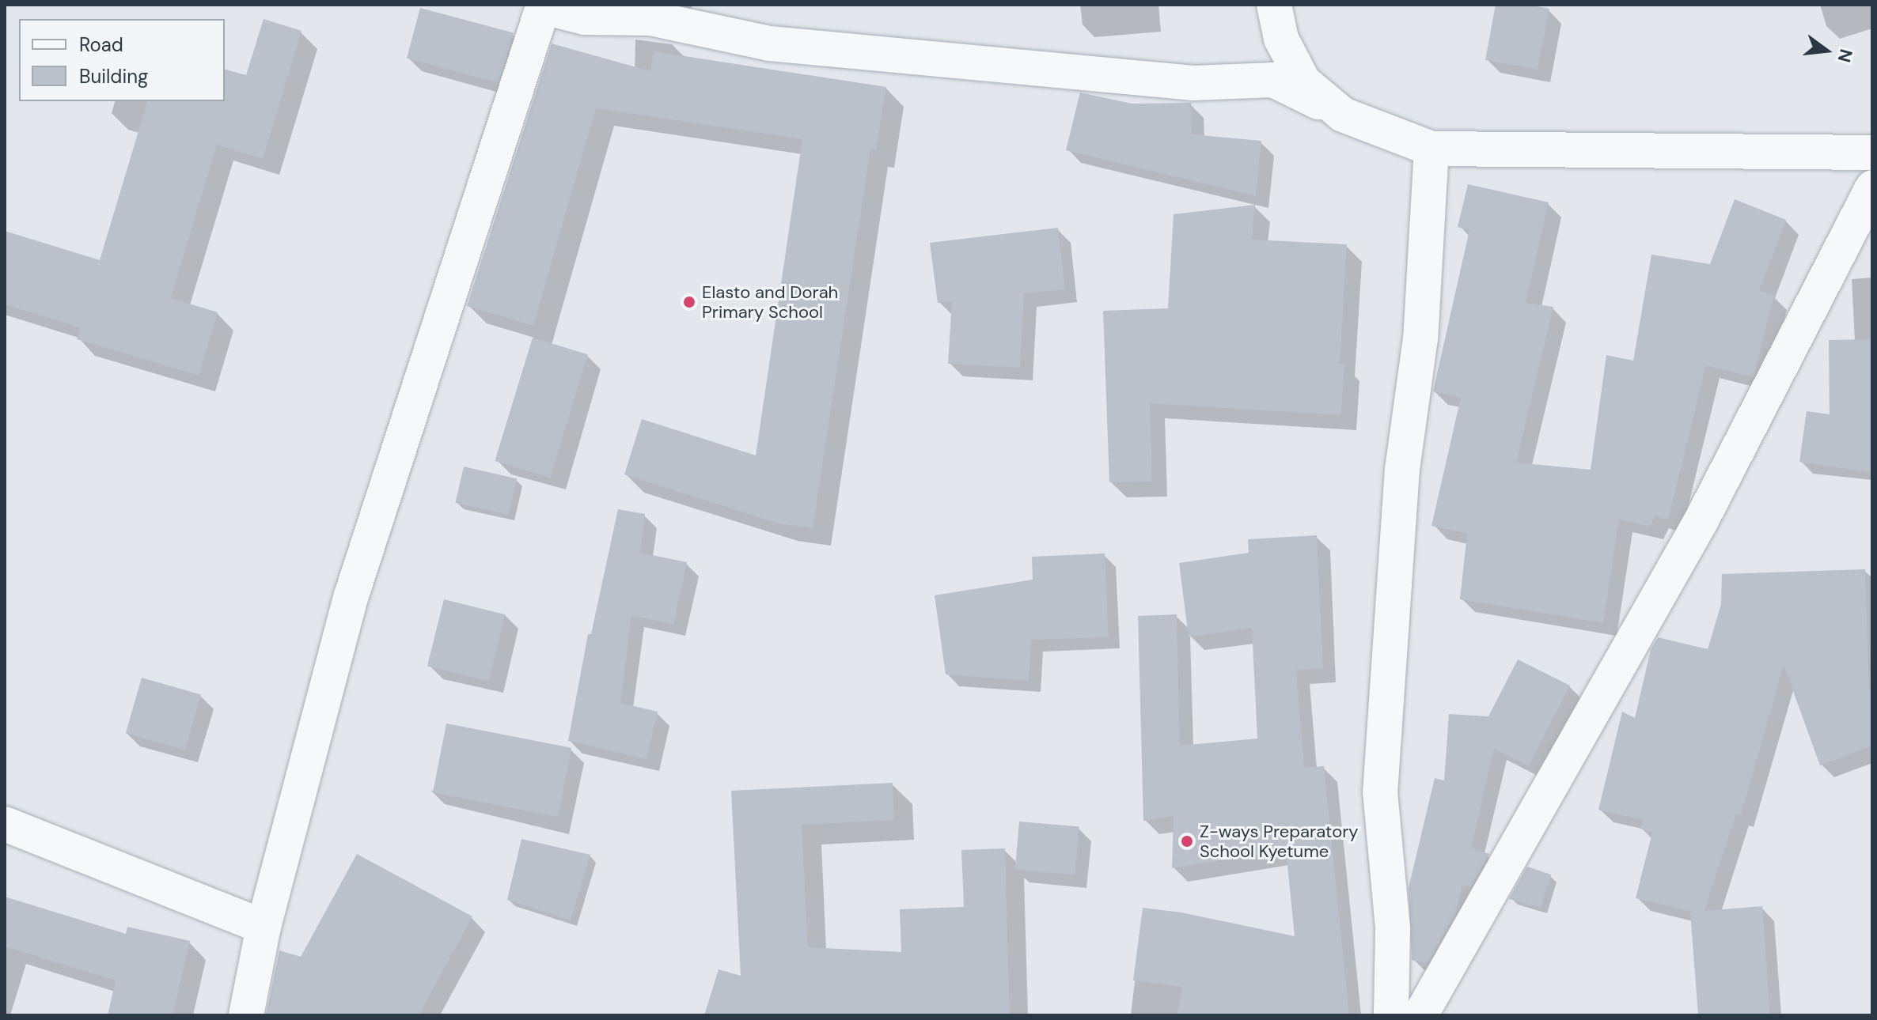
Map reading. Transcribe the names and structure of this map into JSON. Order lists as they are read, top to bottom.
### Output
{
  "places": ["Elasto and Dorah Primary School", "Z-ways Preparatory School Kyetume"],
  "legend": ["Road", "Building"],
  "north": "right"
}
